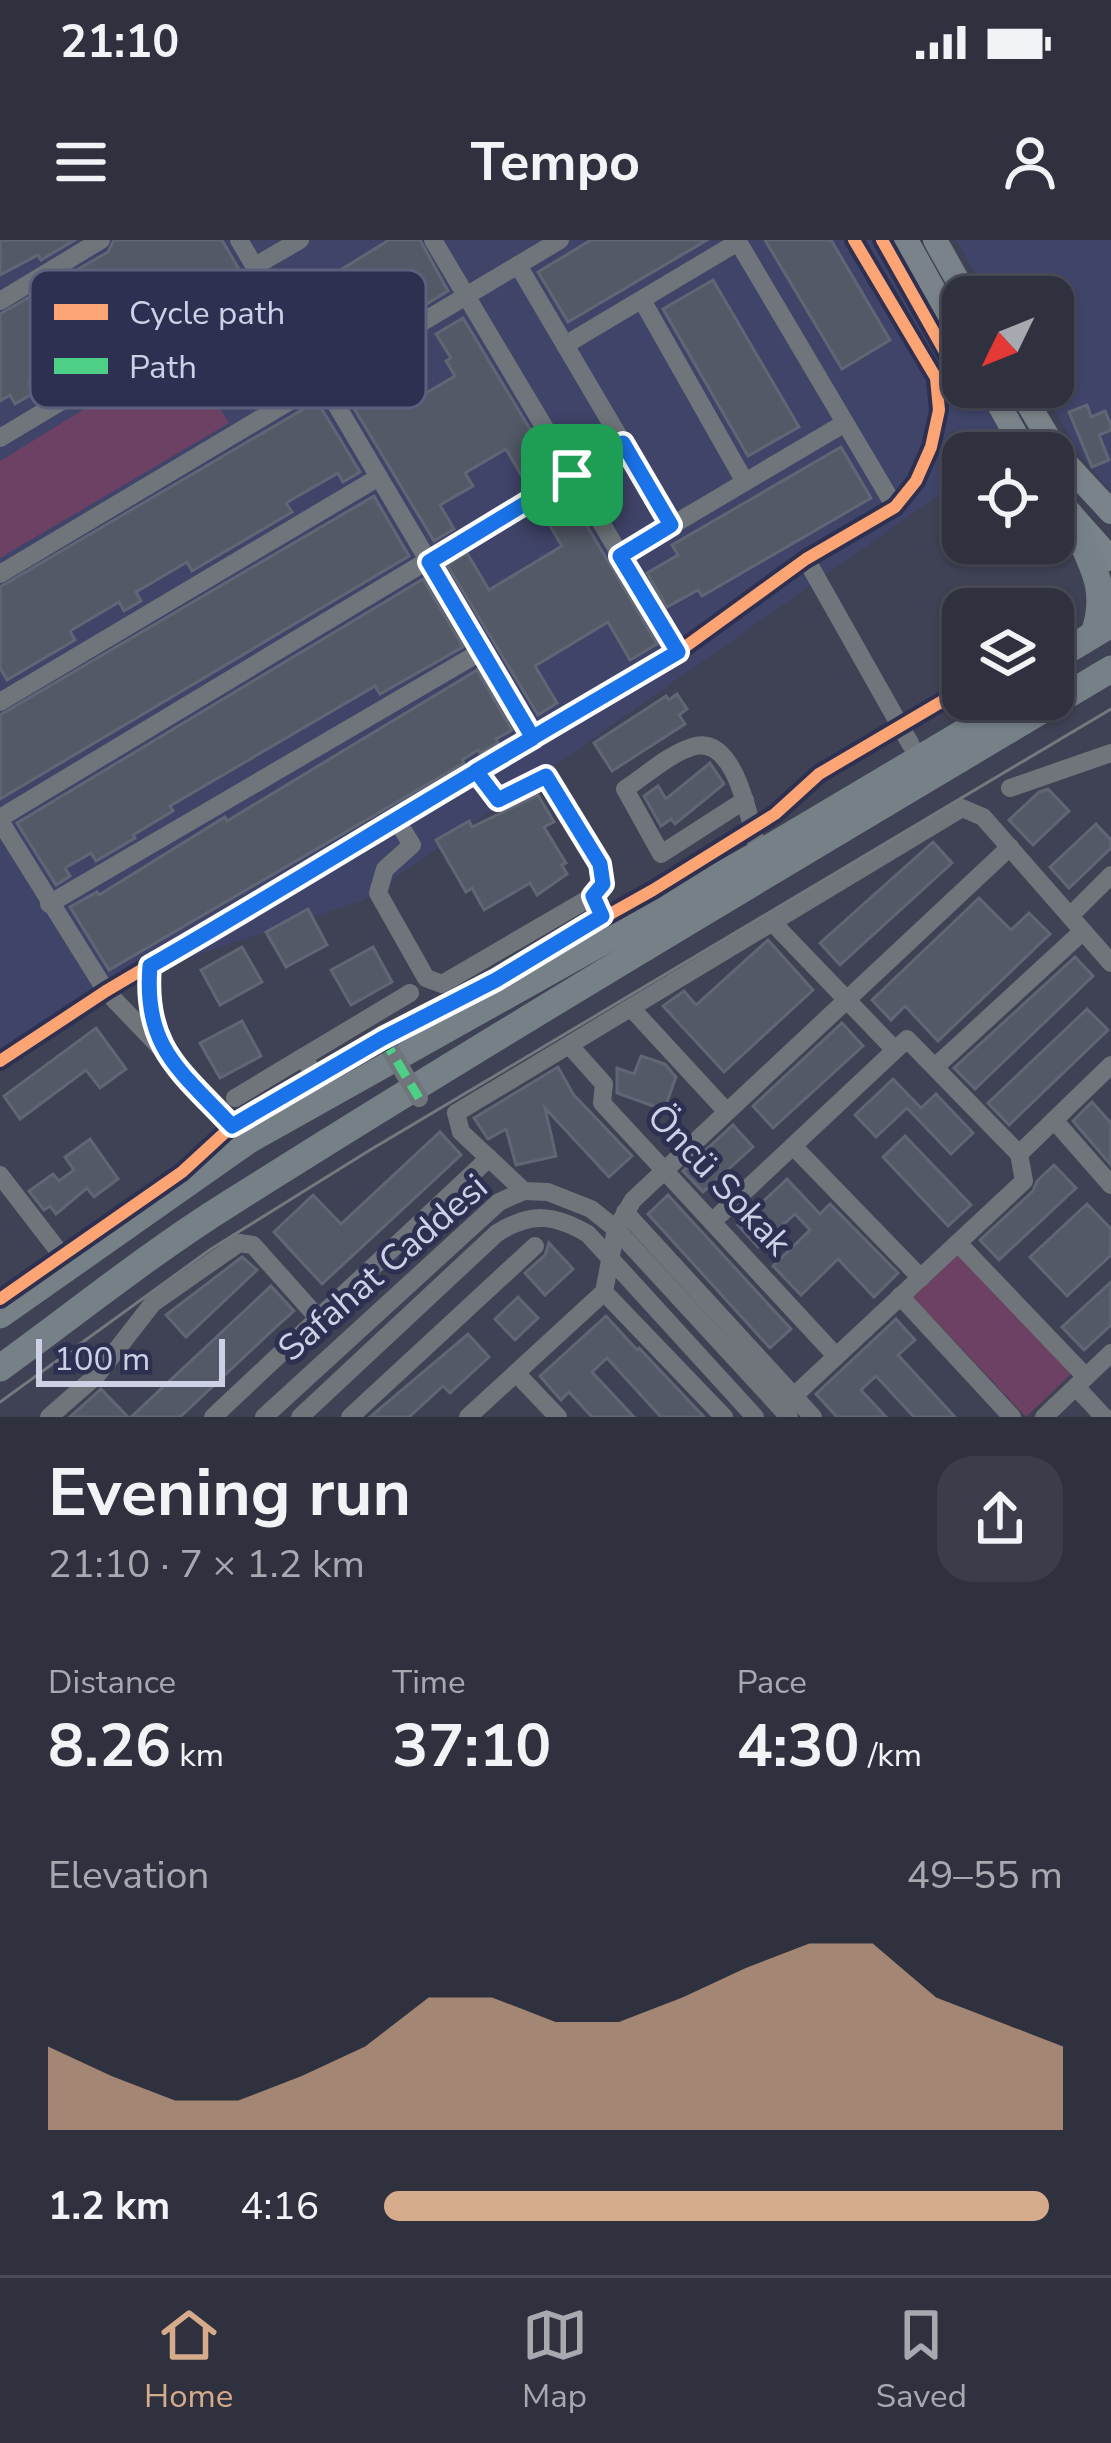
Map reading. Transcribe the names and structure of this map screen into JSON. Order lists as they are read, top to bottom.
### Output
{
  "streets": {
    "street": ["Öncü Sokak", "Safahat Caddesi"]
  },
  "legend": ["Cycle path", "Path"],
  "scale_bar": "100 m",
  "north": "bottom left",
  "page": {
    "status": "21:10",
    "header": "Tempo",
    "scale": "100 m",
    "heading": ["Evening run", "21:10 · 7 × 1.2 km"],
    "stats": [
      ["Distance", "8.26 km"],
      ["Time", "37:10"],
      ["Pace", "4:30 /km"]
    ],
    "chart": ["Elevation", "49–55 m"],
    "list": [
      {
        "name": "1.2 km",
        "note": "4:16"
      }
    ],
    "tabs": ["Home", "Map", "Saved"]
  }
}
